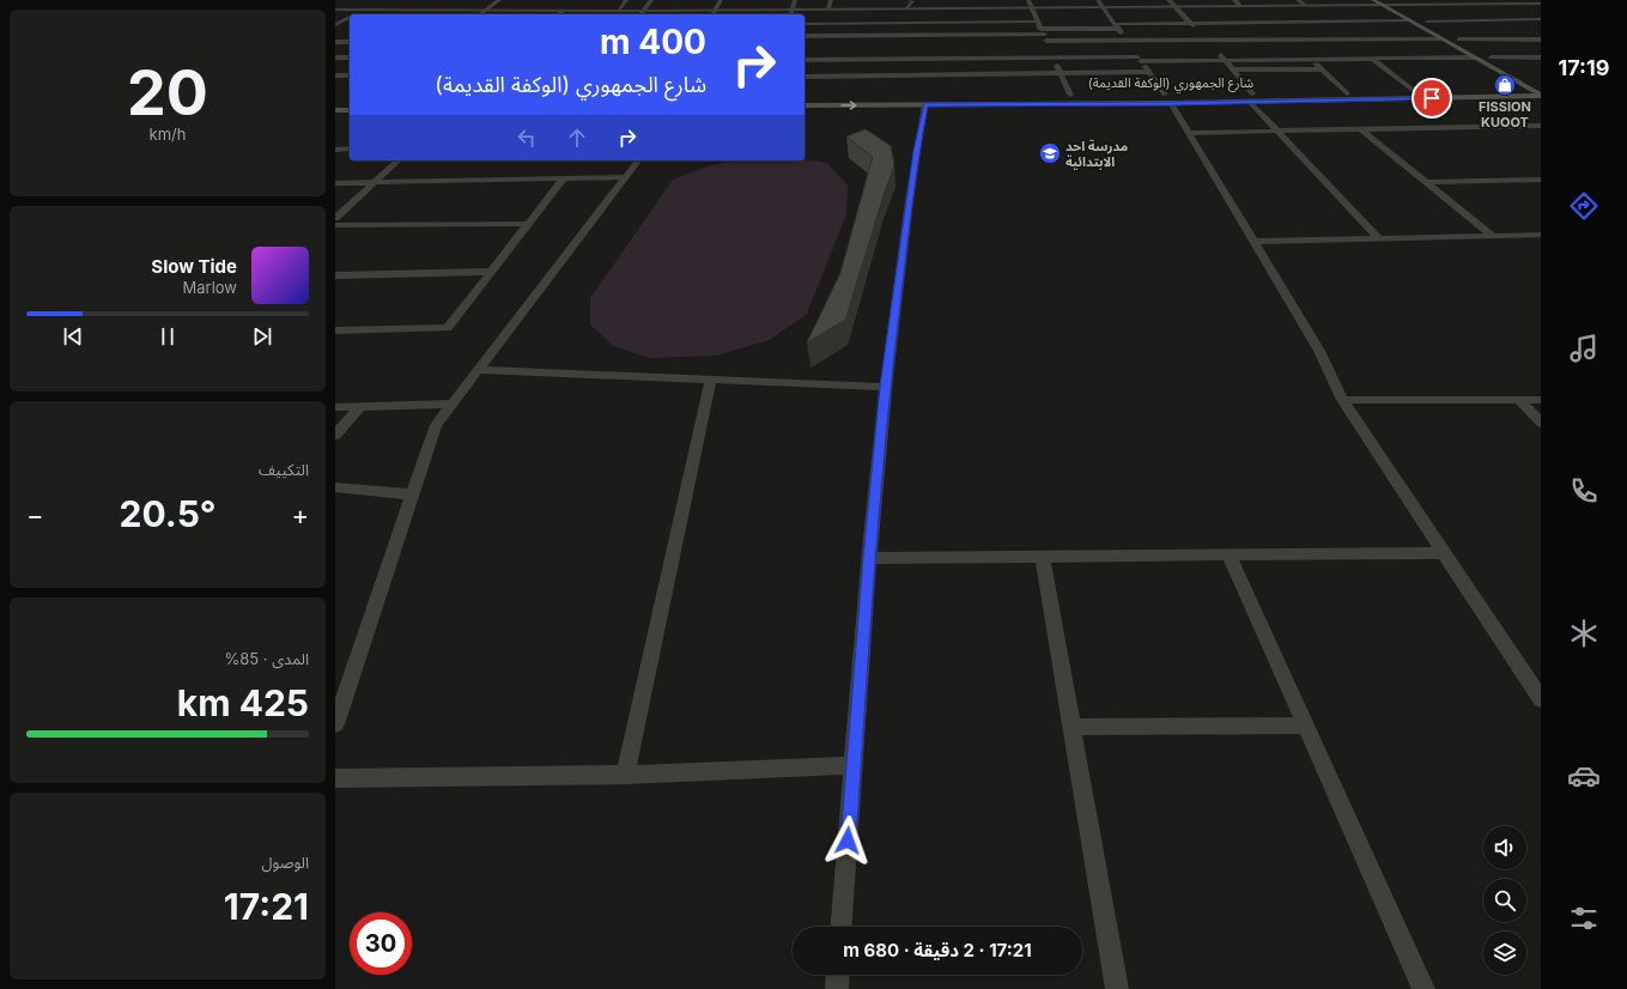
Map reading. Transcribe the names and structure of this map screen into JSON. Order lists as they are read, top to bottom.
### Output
{
  "streets": {
    "main road": ["شارع الجمهوري (الوكفة القديمة)"]
  },
  "places": {
    "shop": ["FISSION KUOOT"],
    "school or university": ["مدرسة احد الابتدائية"]
  },
  "page": {
    "tabs": "17:19",
    "tile": [
      ["20", "km/h"],
      "التكييف",
      ["المدى · 85%", "425 km"],
      ["الوصول", "17:21"]
    ],
    "turn": ["400 m", "شارع الجمهوري (الوكفة القديمة)"],
    "song": ["Slow Tide", "Marlow"],
    "heat": ["−", "20.5°", "+"],
    "limit": "30",
    "trip": "17:21 · 2 دقيقة · 680 m"
  }
}
